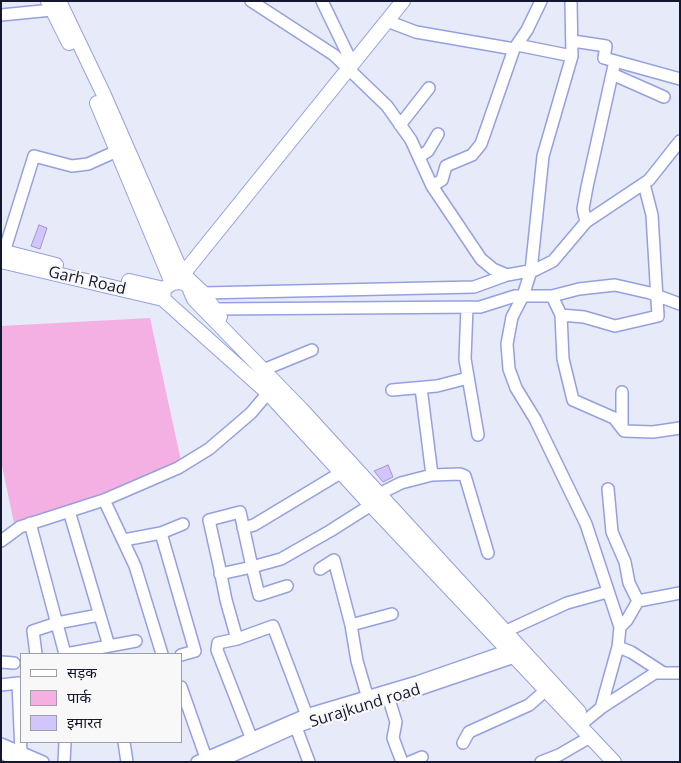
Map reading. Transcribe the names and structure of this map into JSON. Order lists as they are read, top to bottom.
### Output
{
  "streets": {
    "main road": ["Garh Road"],
    "street": ["Surajkund road"]
  },
  "legend": ["सड़क", "पार्क", "इमारत"]
}
